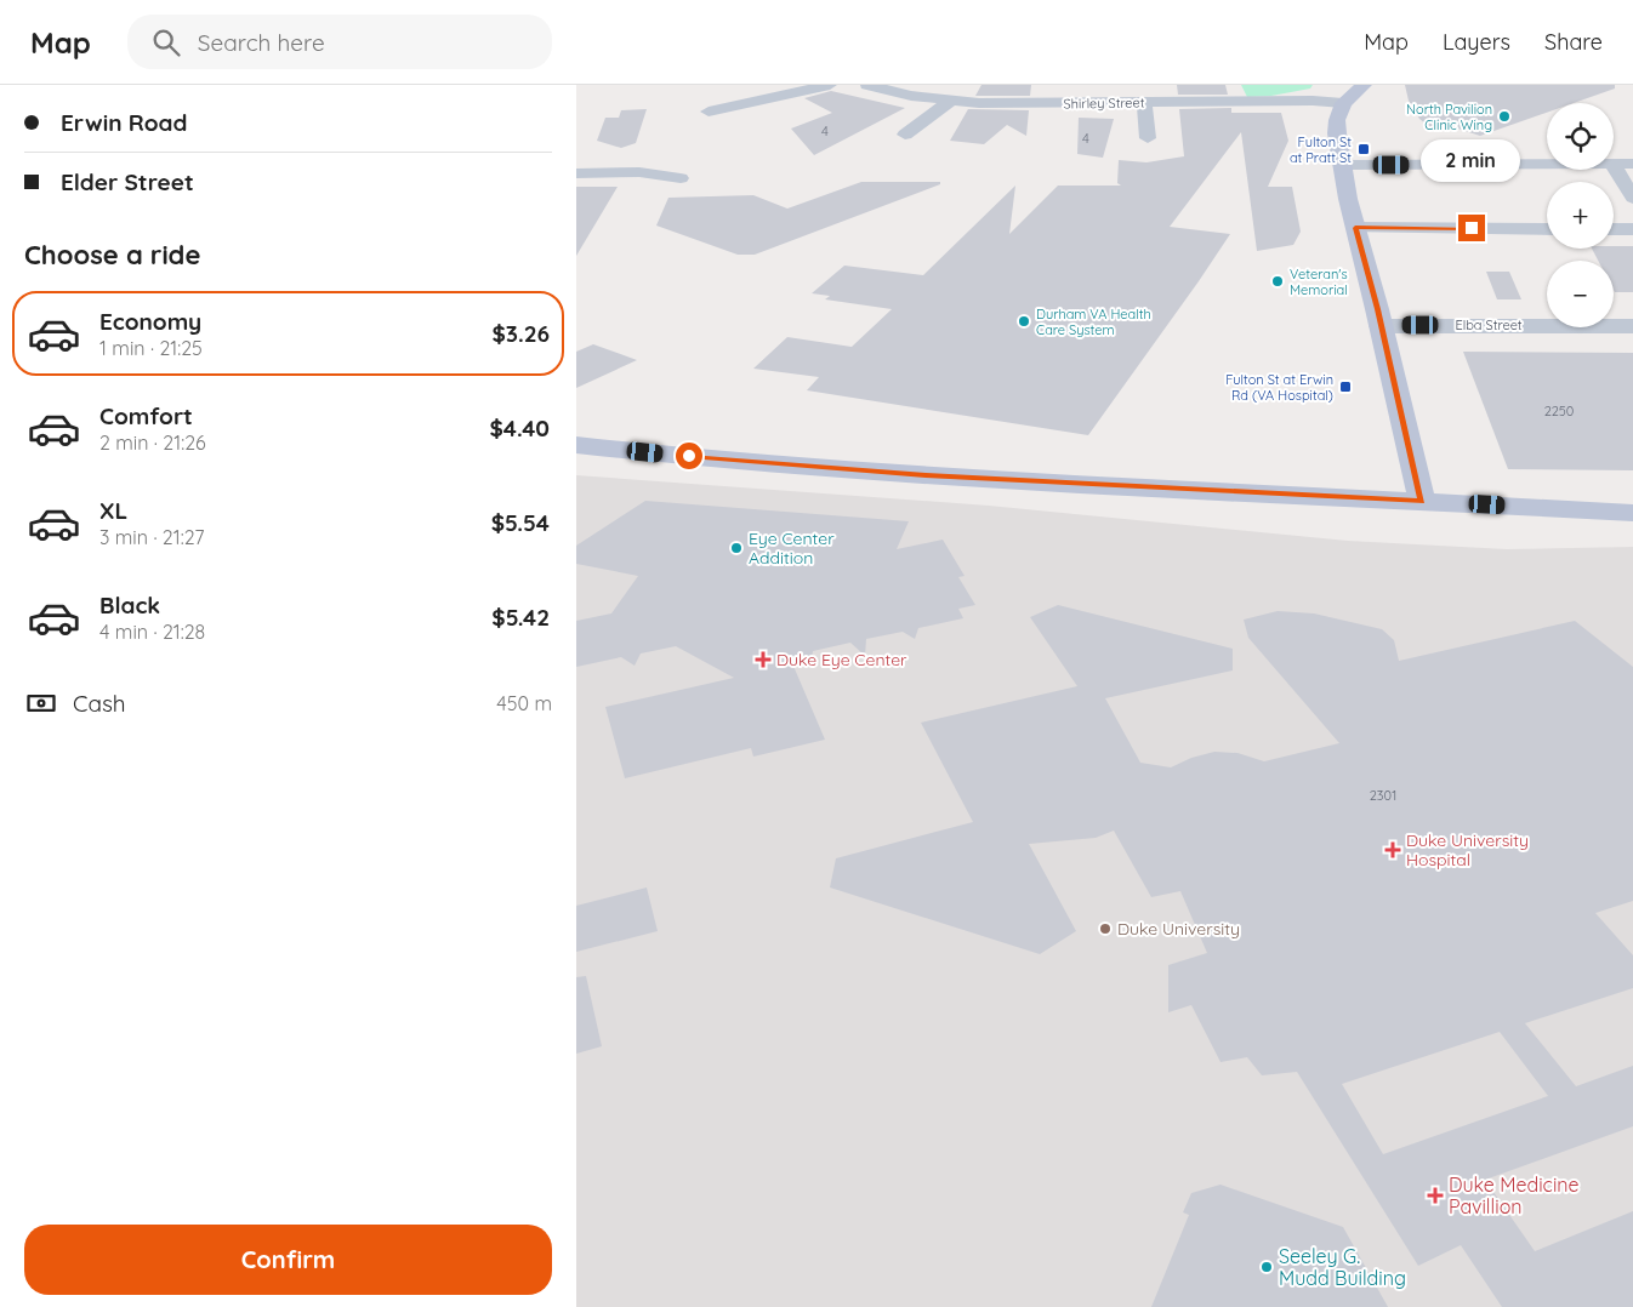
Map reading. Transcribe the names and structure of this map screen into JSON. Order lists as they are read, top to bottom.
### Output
{
  "streets": {
    "street": ["Shirley Street", "Elba Street"]
  },
  "places": {
    "other": [
      "North Pavilion Clinic Wing",
      "Veteran's Memorial",
      "Durham VA Health Care System",
      "Eye Center Addition",
      "Duke University",
      "Seeley G. Mudd Building"
    ],
    "transit": ["Fulton St at Pratt St", "Fulton St at Erwin Rd (VA Hospital)"],
    "health": ["Duke Eye Center", "Duke University Hospital", "Duke Medicine Pavillion"]
  },
  "house_numbers": [
    "4",
    "4",
    "2250",
    "2301"
  ],
  "page": {
    "header": "Map",
    "search": "Search here",
    "nav": ["Map", "Layers", "Share"],
    "banner": ["Erwin Road", "Elder Street"],
    "map_buttons": ["+", "−"],
    "bubble": "2 min",
    "heading": "Choose a ride",
    "list": [
      {
        "name": "Economy",
        "note": "1 min · 21:25",
        "value": "$3.26"
      },
      {
        "name": "Comfort",
        "note": "2 min · 21:26",
        "value": "$4.40"
      },
      {
        "name": "XL",
        "note": "3 min · 21:27",
        "value": "$5.54"
      },
      {
        "name": "Black",
        "note": "4 min · 21:28",
        "value": "$5.42"
      }
    ],
    "pay": ["Cash", "450 m"],
    "buttons": "Confirm"
  }
}
